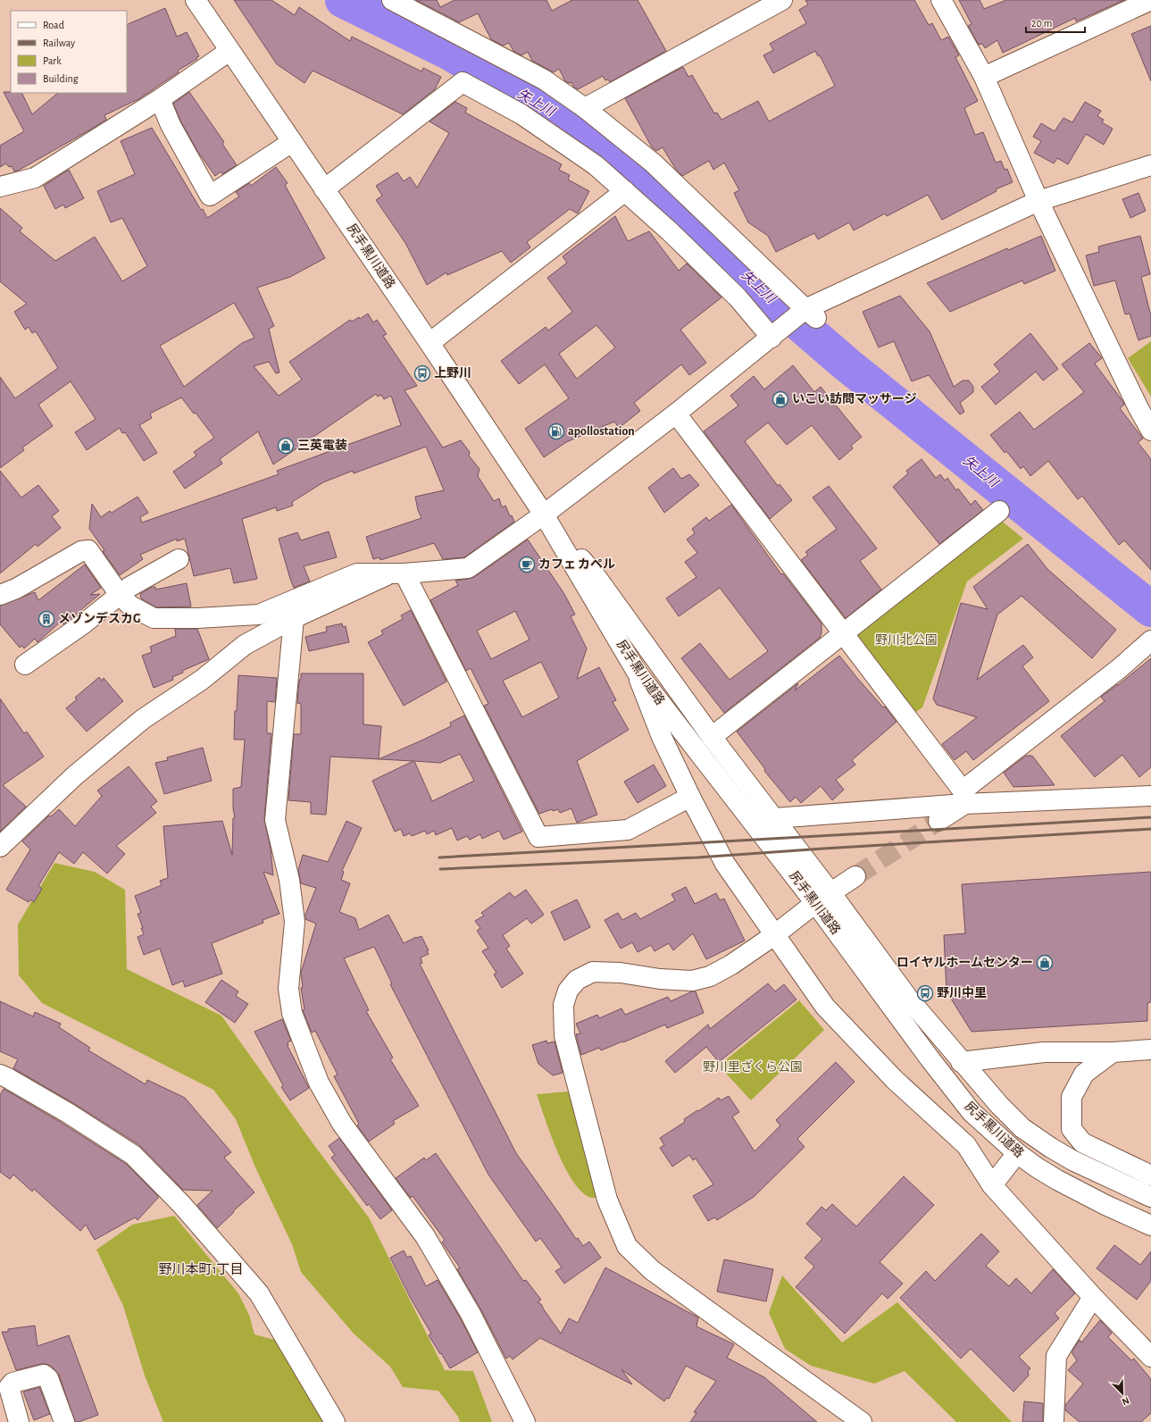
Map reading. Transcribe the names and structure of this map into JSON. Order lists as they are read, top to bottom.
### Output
{
  "streets": {
    "street": ["尻手黒川道路"]
  },
  "districts": ["野川本町1丁目"],
  "water": ["矢上川"],
  "parks": ["野川北公園", "野川里ざくら公園"],
  "places": {
    "bus stop": ["上野川", "野川中里"],
    "shop": ["いこい訪問マッサージ", "三英電装", "ロイヤルホームセンター"],
    "fuel station": ["apollostation"],
    "cafe": ["カフェ カペル"],
    "building": ["メゾンデスカG"]
  },
  "legend": [
    "Road",
    "Railway",
    "Park",
    "Building"
  ],
  "scale_bar": "20 m",
  "north": "bottom right"
}
